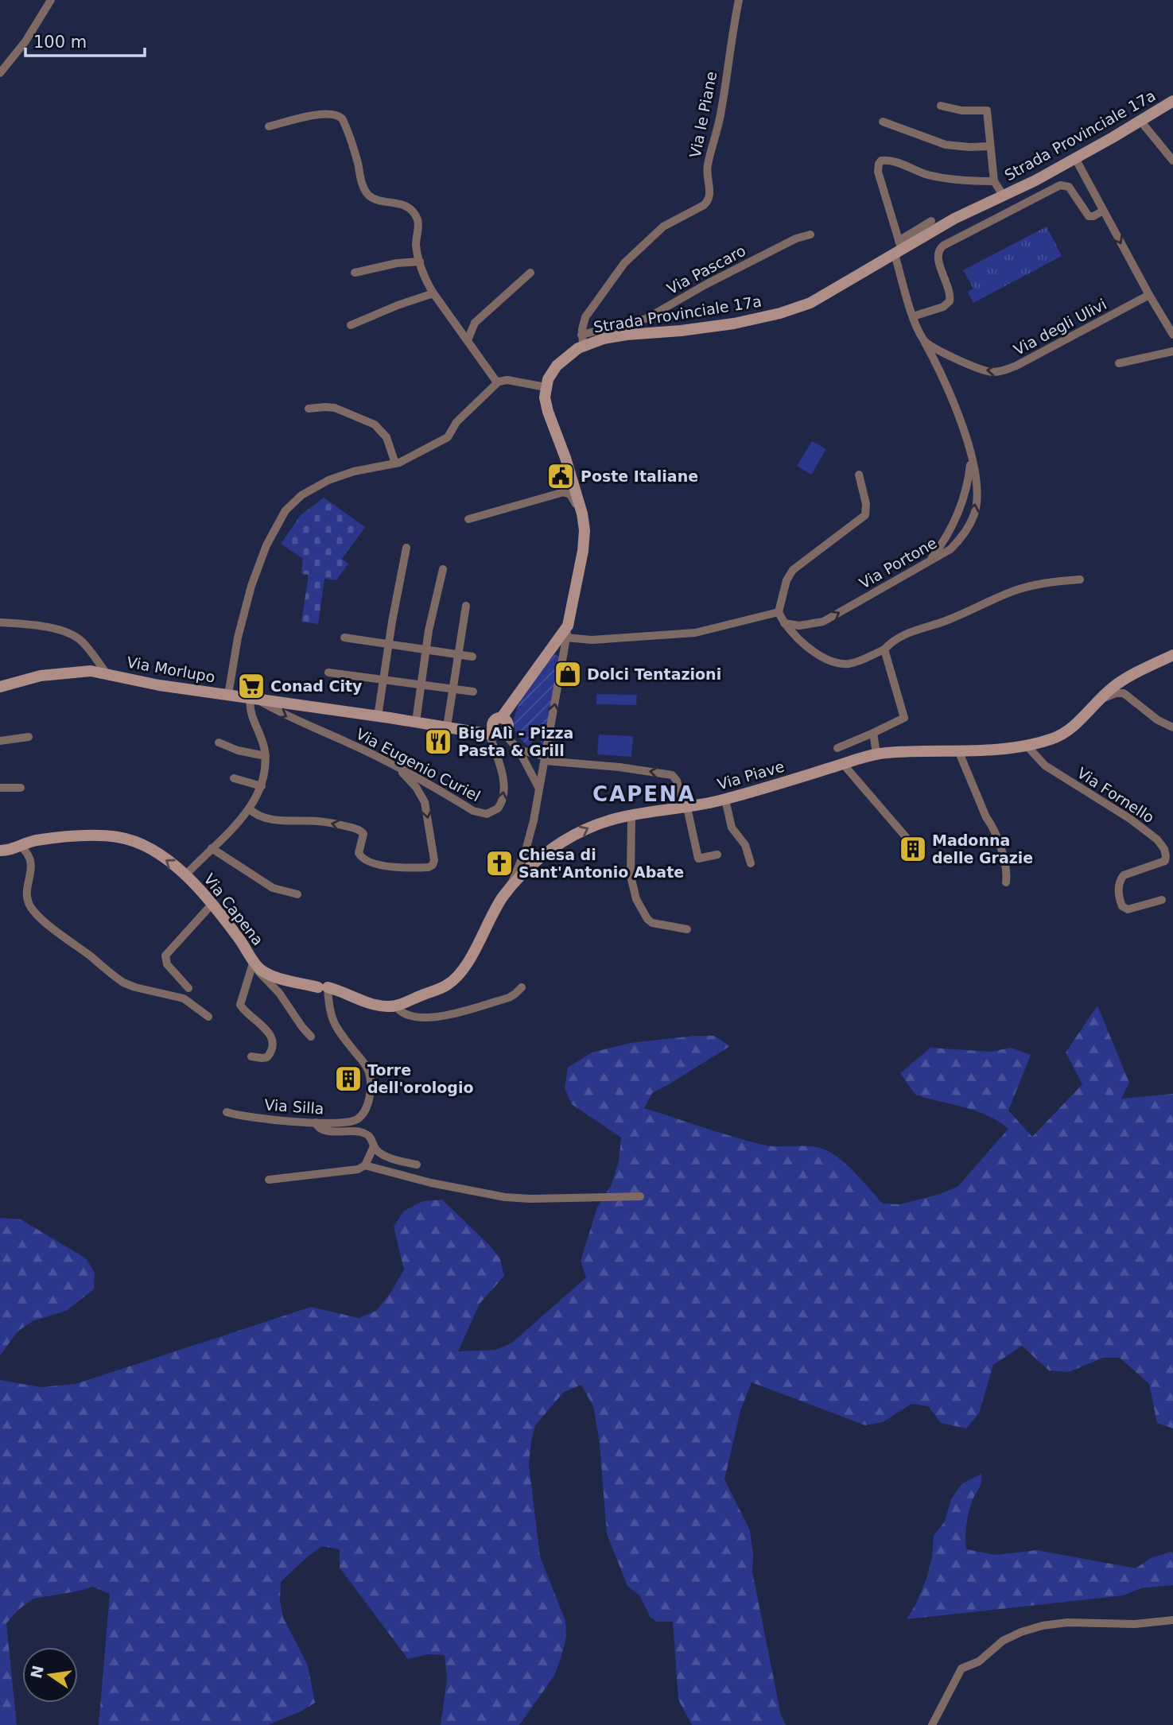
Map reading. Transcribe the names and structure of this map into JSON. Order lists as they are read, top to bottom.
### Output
{
  "streets": {
    "main road": [
      "Strada Provinciale 17a",
      "Via Morlupo",
      "Via Piave",
      "Via Capena"
    ],
    "street": [
      "Via le Piane",
      "Via Pascaro",
      "Via degli Ulivi",
      "Via Portone",
      "Via Eugenio Curiel",
      "Via Fornello",
      "Via Silla"
    ]
  },
  "crossings": [
    ["Via le Piane", "Strada Provinciale 17a"],
    ["Via le Piane", "Via Pascaro"],
    ["Strada Provinciale 17a", "Via Pascaro"],
    ["Via degli Ulivi", "Via Portone"],
    ["Via Morlupo", "Via Eugenio Curiel"],
    ["Via Piave", "Via Fornello"]
  ],
  "one_way": ["Via degli Ulivi", "Via Capena"],
  "districts": ["CAPENA"],
  "places": {
    "public building": ["Poste Italiane"],
    "shop": ["Dolci Tentazioni"],
    "supermarket": ["Conad City"],
    "restaurant": ["Big Alì - Pizza Pasta & Grill"],
    "building": ["Madonna delle Grazie", "Torre dell'orologio"],
    "church": ["Chiesa di Sant'Antonio Abate"]
  },
  "scale_bar": "100 m",
  "north": "left"
}
